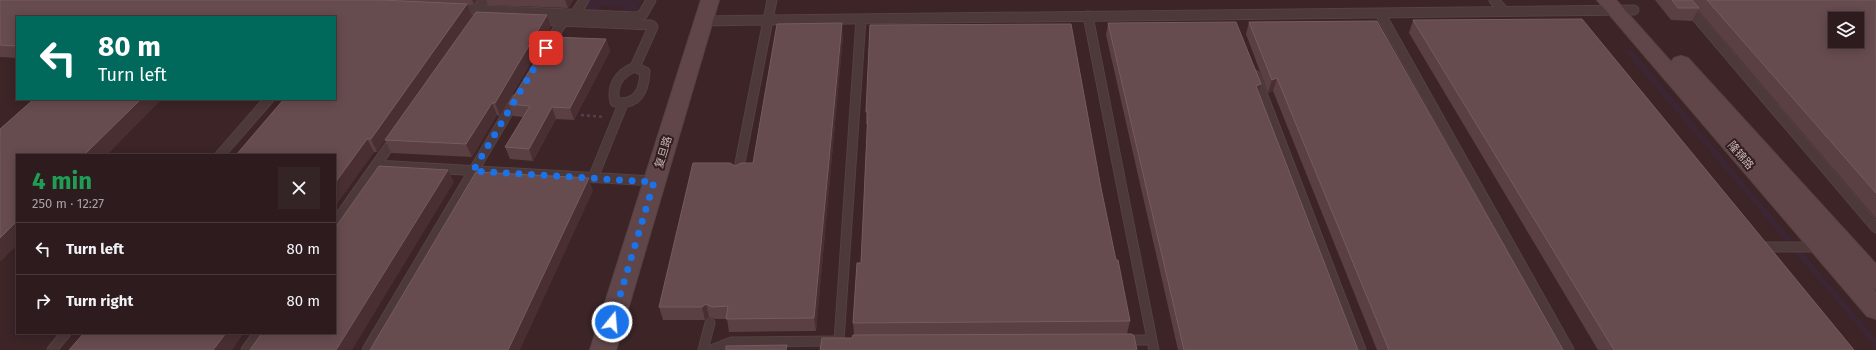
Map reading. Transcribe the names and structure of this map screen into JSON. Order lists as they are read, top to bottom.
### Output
{
  "streets": {
    "main road": ["复旦路", "隆锦路"]
  },
  "page": {
    "turn": ["80 m", "Turn left"],
    "heading": ["4 min", "250 m · 12:27"],
    "list": [
      {
        "name": "Turn left",
        "value": "80 m"
      },
      {
        "name": "Turn right",
        "value": "80 m"
      }
    ]
  }
}
